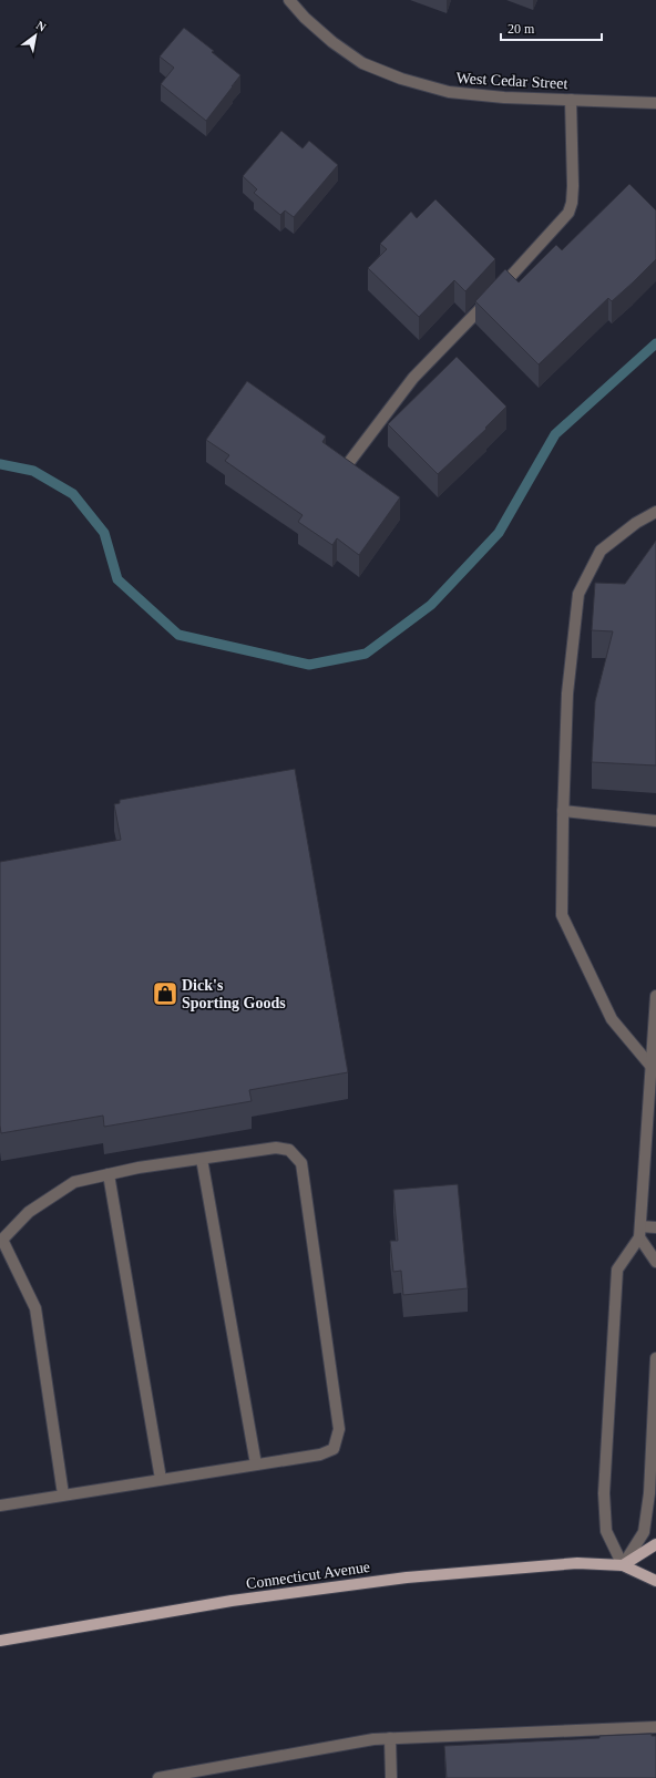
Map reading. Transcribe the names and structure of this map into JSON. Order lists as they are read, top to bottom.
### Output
{
  "streets": {
    "main road": ["Connecticut Avenue"],
    "street": ["West Cedar Street"]
  },
  "places": {
    "shop": ["Dick's Sporting Goods"]
  },
  "scale_bar": "20 m",
  "north": "top right"
}
